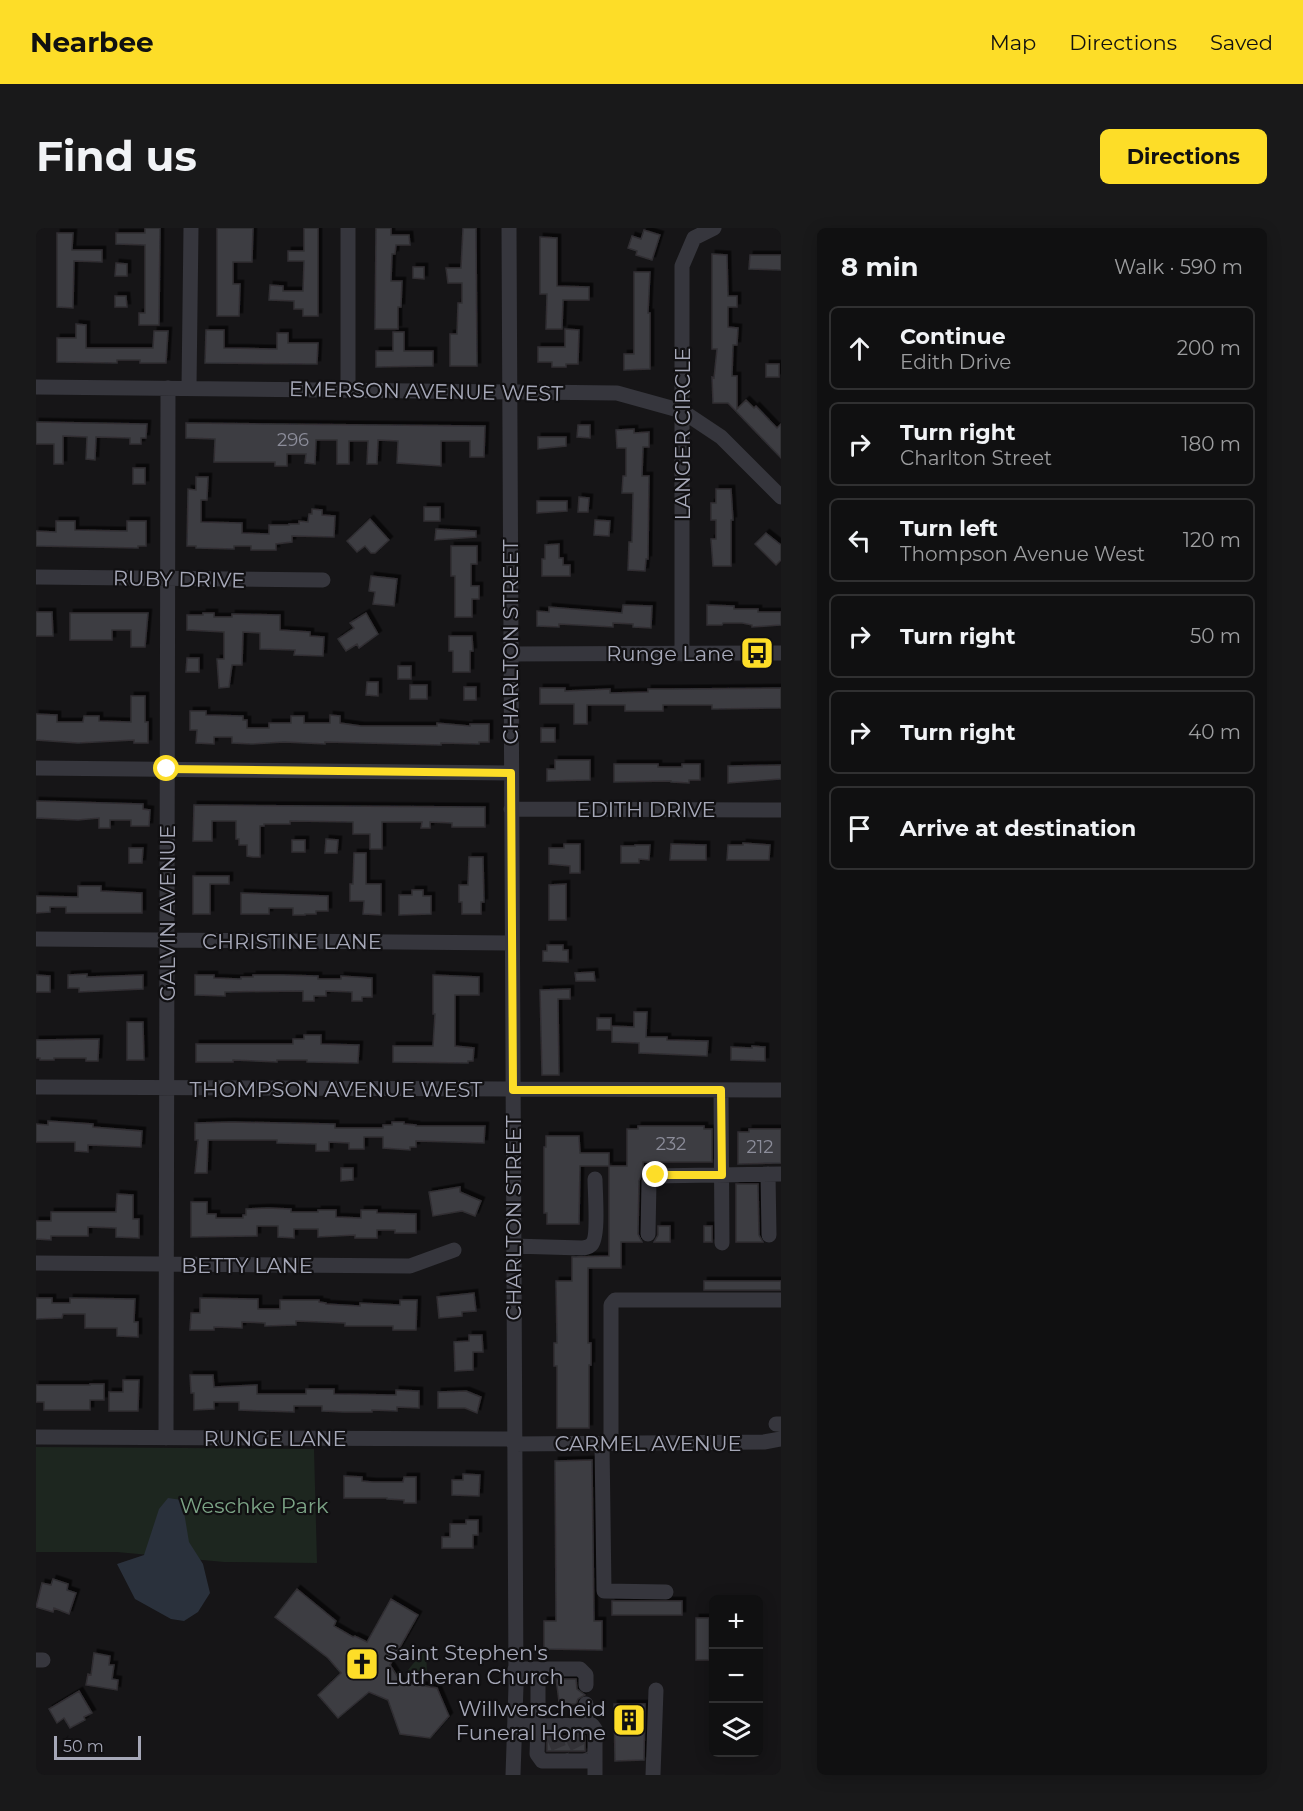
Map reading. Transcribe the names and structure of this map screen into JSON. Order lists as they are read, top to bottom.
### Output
{
  "streets": {
    "street": [
      "EMERSON AVENUE WEST",
      "LANGER CIRCLE",
      "RUBY DRIVE",
      "CHARLTON STREET",
      "EDITH DRIVE",
      "GALVIN AVENUE",
      "CHRISTINE LANE",
      "THOMPSON AVENUE WEST",
      "BETTY LANE",
      "RUNGE LANE",
      "CARMEL AVENUE"
    ]
  },
  "crossings": [
    ["EMERSON AVENUE WEST", "LANGER CIRCLE"],
    ["EMERSON AVENUE WEST", "CHARLTON STREET"],
    ["EMERSON AVENUE WEST", "GALVIN AVENUE"],
    ["RUBY DRIVE", "GALVIN AVENUE"],
    ["CHARLTON STREET", "EDITH DRIVE"],
    ["CHARLTON STREET", "CHRISTINE LANE"],
    ["CHARLTON STREET", "THOMPSON AVENUE WEST"],
    ["CHARLTON STREET", "RUNGE LANE"],
    ["CHARLTON STREET", "CARMEL AVENUE"],
    ["GALVIN AVENUE", "CHRISTINE LANE"],
    ["GALVIN AVENUE", "THOMPSON AVENUE WEST"],
    ["GALVIN AVENUE", "BETTY LANE"],
    ["GALVIN AVENUE", "RUNGE LANE"],
    ["RUNGE LANE", "CARMEL AVENUE"]
  ],
  "parks": ["Weschke Park"],
  "places": {
    "bus stop": ["Runge Lane"],
    "church": ["Saint Stephen's Lutheran Church"],
    "building": ["Willwerscheid Funeral Home"]
  },
  "house_numbers": ["296", "232", "212"],
  "scale_bar": "50 m",
  "page": {
    "header": "Nearbee",
    "nav": ["Map", "Directions", "Saved"],
    "buttons": "Directions",
    "title": "Find us",
    "heading": ["8 min", "Walk · 590 m"],
    "list": [
      ["Continue", "Edith Drive", "200 m"],
      ["Turn right", "Charlton Street", "180 m"],
      ["Turn left", "Thompson Avenue West", "120 m"],
      ["Turn right", "50 m"],
      ["Turn right", "40 m"],
      "Arrive at destination"
    ],
    "map_buttons": ["+", "−"],
    "scale": "50 m"
  }
}
